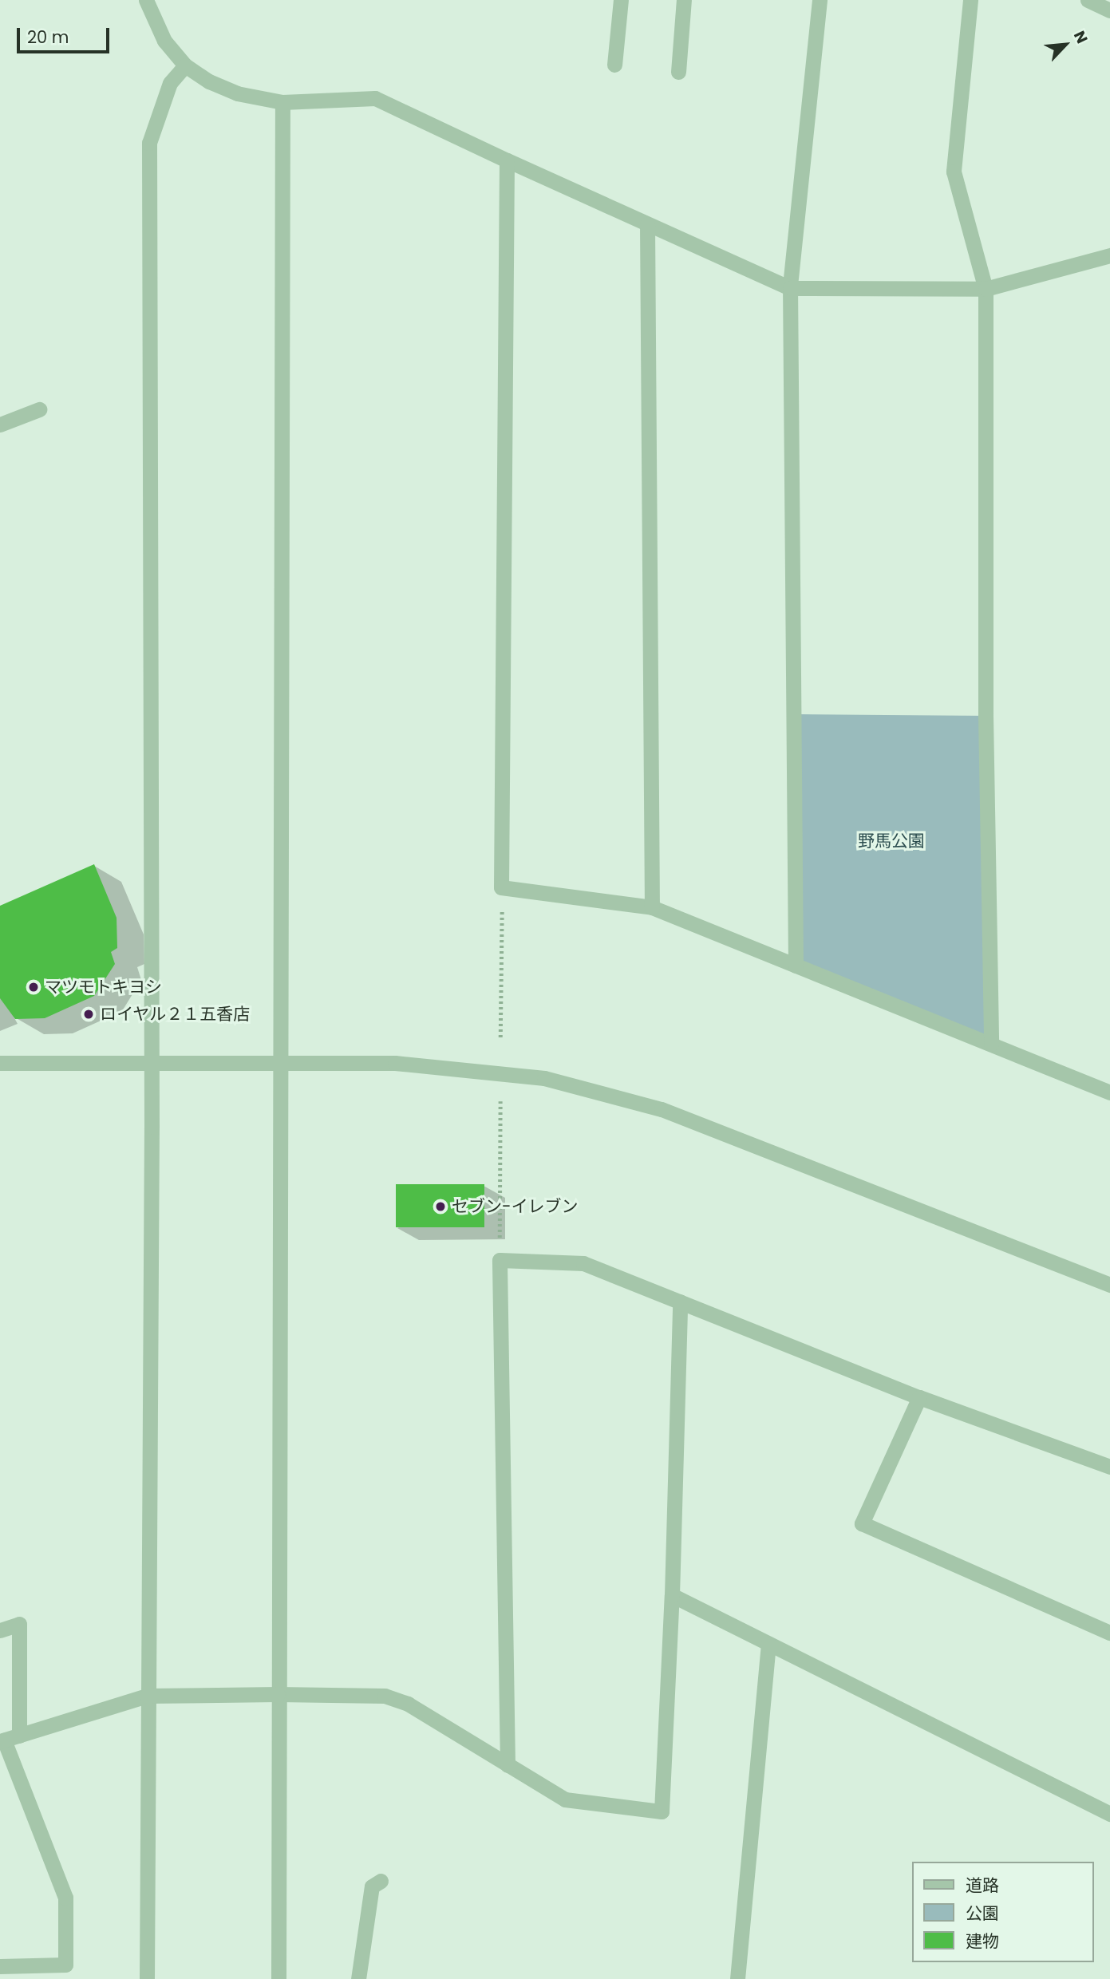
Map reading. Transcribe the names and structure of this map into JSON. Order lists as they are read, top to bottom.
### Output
{
  "parks": ["野馬公園"],
  "places": ["マツモトキヨシ", "ロイヤル２１五香店", "セブン-イレブン"],
  "legend": ["道路", "公園", "建物"],
  "scale_bar": "20 m",
  "north": "top right"
}
